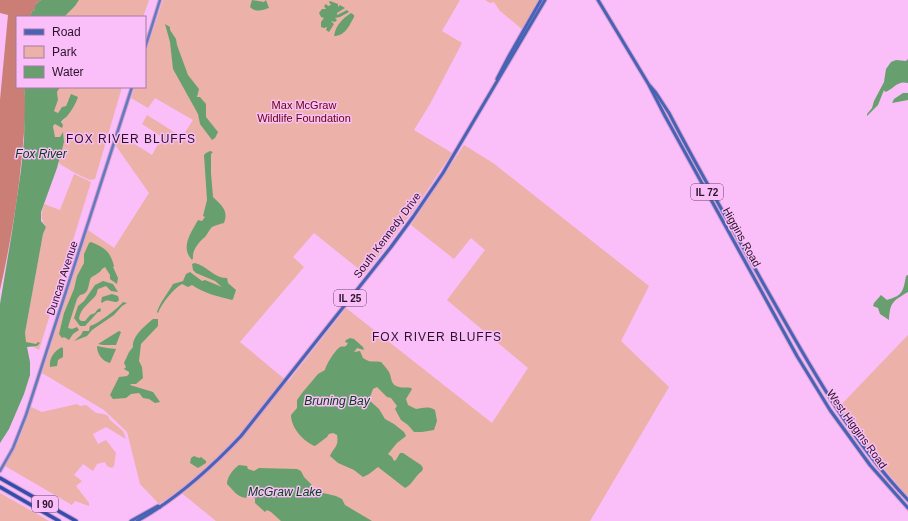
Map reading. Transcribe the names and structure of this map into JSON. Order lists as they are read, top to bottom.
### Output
{
  "streets": {
    "highway": ["I 90"],
    "main road": [
      "IL 72",
      "South Kennedy Drive",
      "Higgins Road",
      "IL 25",
      "West Higgins Road"
    ],
    "street": ["Duncan Avenue"]
  },
  "crossings": [
    ["South Kennedy Drive", "IL 25"],
    ["Higgins Road", "West Higgins Road"]
  ],
  "districts": ["FOX RIVER BLUFFS", "FOX RIVER BLUFFS"],
  "water": ["Fox River", "Bruning Bay", "McGraw Lake"],
  "parks": ["Max McGraw Wildlife Foundation"],
  "legend": ["Road", "Park", "Water"]
}
